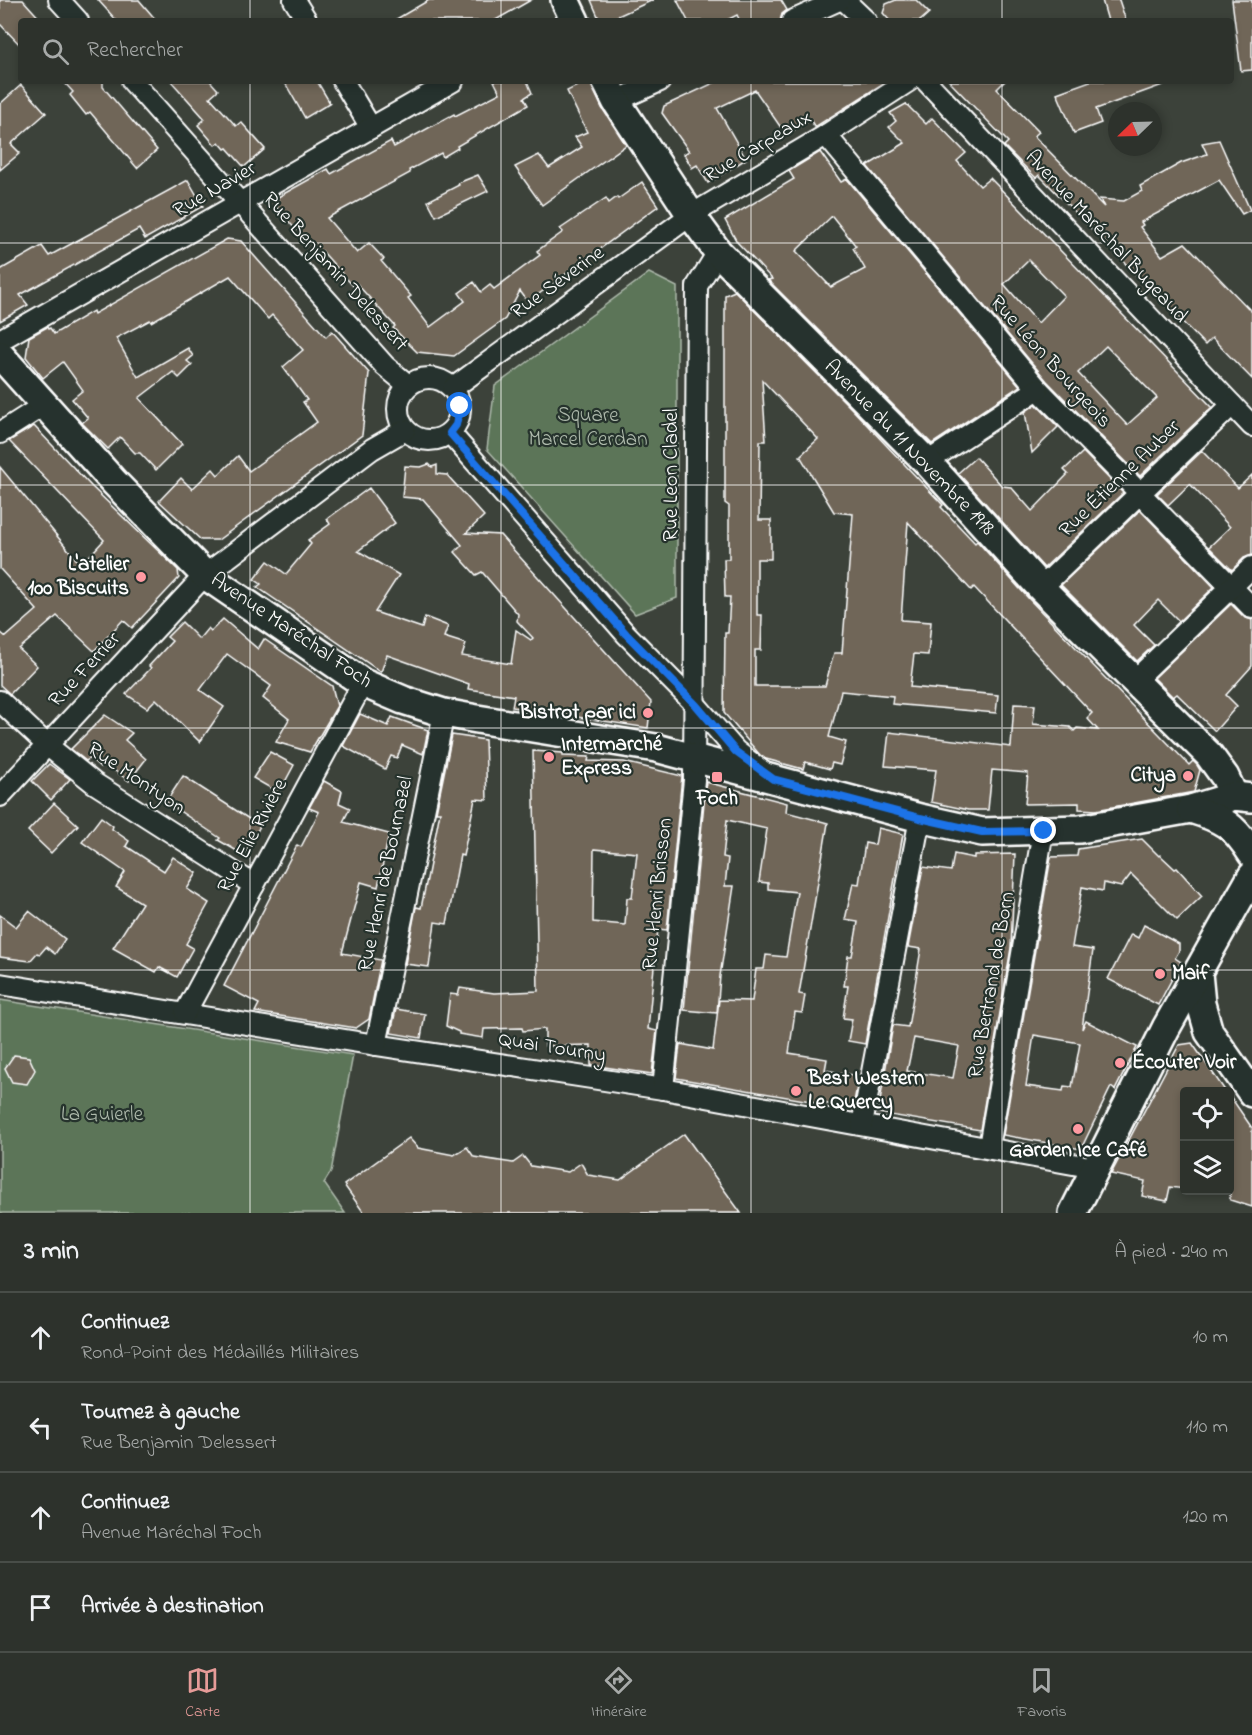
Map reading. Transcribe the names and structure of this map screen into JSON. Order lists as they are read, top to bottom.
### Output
{
  "streets": {
    "street": [
      "Rue Carpeaux",
      "Rue Navier",
      "Avenue Maréchal Bugeaud",
      "Rue Benjamin Delessert",
      "Rue Séverine",
      "Rue Léon Bourgeois",
      "Avenue du 11 Novembre 1918",
      "Rue Leon Cladel",
      "Rue Étienne Auber",
      "Avenue Maréchal Foch",
      "Rue Ferrier",
      "Rue Montyon",
      "Rue Elie Rivière",
      "Rue Henri de Bournazel",
      "Rue Henri Brisson",
      "Rue Bertrand de Born",
      "Quai Tourny"
    ]
  },
  "crossings": [
    ["Rue Carpeaux", "Rue Séverine"],
    ["Rue Carpeaux", "Rue Léon Bourgeois"],
    ["Rue Carpeaux", "Avenue du 11 Novembre 1918"],
    ["Rue Navier", "Rue Benjamin Delessert"],
    ["Avenue Maréchal Bugeaud", "Rue Étienne Auber"],
    ["Rue Benjamin Delessert", "Rue Séverine"],
    ["Rue Séverine", "Avenue du 11 Novembre 1918"],
    ["Rue Léon Bourgeois", "Rue Étienne Auber"],
    ["Avenue du 11 Novembre 1918", "Rue Leon Cladel"],
    ["Avenue du 11 Novembre 1918", "Rue Étienne Auber"],
    ["Avenue du 11 Novembre 1918", "Avenue Maréchal Foch"],
    ["Rue Leon Cladel", "Avenue Maréchal Foch"],
    ["Rue Leon Cladel", "Rue Henri Brisson"],
    ["Avenue Maréchal Foch", "Rue Ferrier"],
    ["Avenue Maréchal Foch", "Rue Elie Rivière"],
    ["Avenue Maréchal Foch", "Rue Henri de Bournazel"],
    ["Avenue Maréchal Foch", "Rue Henri Brisson"],
    ["Avenue Maréchal Foch", "Rue Bertrand de Born"],
    ["Rue Ferrier", "Rue Montyon"],
    ["Rue Montyon", "Rue Elie Rivière"],
    ["Rue Elie Rivière", "Quai Tourny"],
    ["Rue Henri de Bournazel", "Quai Tourny"],
    ["Rue Henri Brisson", "Quai Tourny"],
    ["Rue Bertrand de Born", "Quai Tourny"]
  ],
  "parks": ["Square Marcel Cerdan", "La Guierle"],
  "places": {
    "other": [
      "L'atelier 100 Biscuits",
      "Bistrot par ici",
      "Intermarché Express",
      "Citya",
      "Maif",
      "Écouter Voir",
      "Best Western Le Quercy",
      "Garden Ice Café"
    ],
    "transit": ["Foch"]
  },
  "north": "bottom left",
  "page": {
    "search": "Rechercher",
    "heading": ["3 min", "À pied · 240 m"],
    "list": [
      ["Continuez", "Rond-Point des Médaillés Militaires", "10 m"],
      ["Tournez à gauche", "Rue Benjamin Delessert", "110 m"],
      ["Continuez", "Avenue Maréchal Foch", "120 m"],
      "Arrivée à destination"
    ],
    "nav": ["Carte", "Itinéraire", "Favoris"]
  }
}
